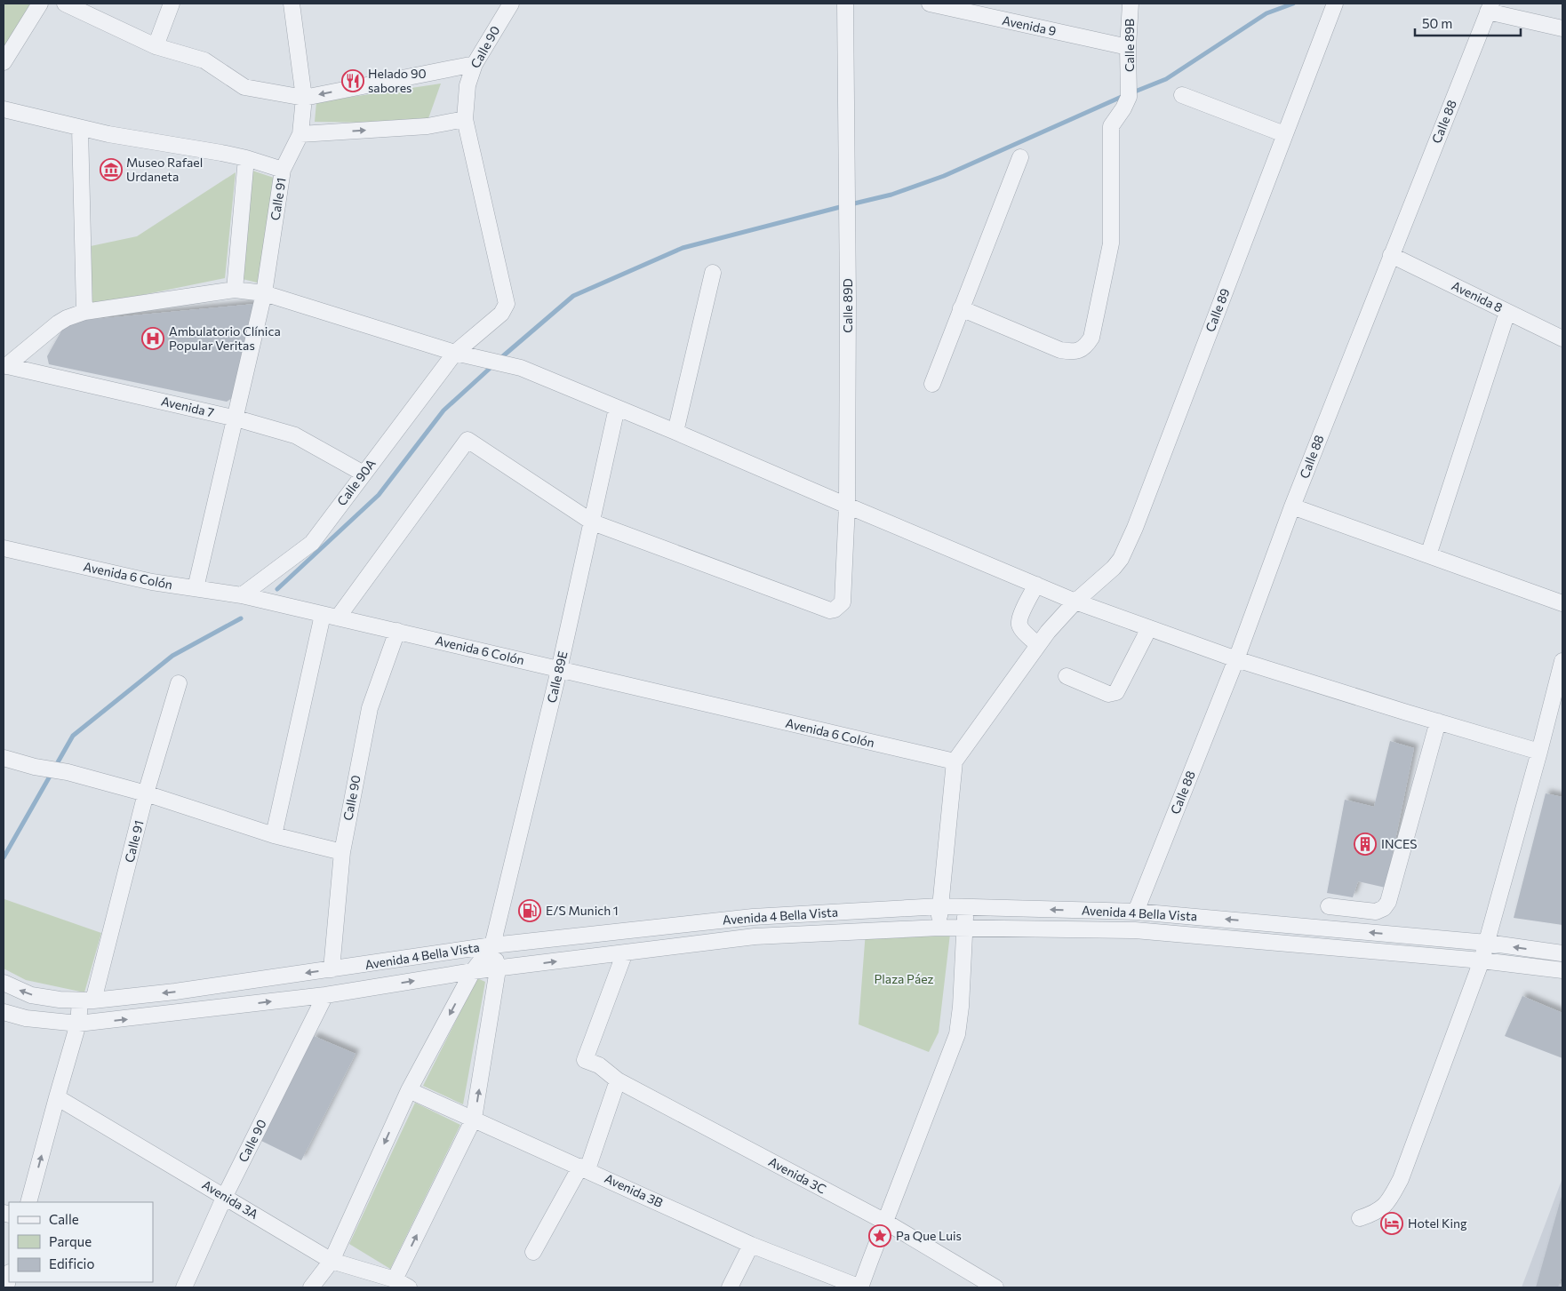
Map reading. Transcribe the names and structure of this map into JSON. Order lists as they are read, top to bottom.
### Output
{
  "streets": {
    "street": [
      "Avenida 9",
      "Calle 89B",
      "Calle 90",
      "Calle 88",
      "Calle 91",
      "Avenida 8",
      "Calle 89D",
      "Calle 89",
      "Avenida 7",
      "Calle 90A",
      "Avenida 6 Colón",
      "Calle 89E",
      "Avenida 4 Bella Vista",
      "Avenida 3C",
      "Avenida 3B",
      "Avenida 3A"
    ]
  },
  "crossings": [
    ["Avenida 9", "Calle 89B"],
    ["Calle 90", "Calle 90A"],
    ["Calle 90", "Avenida 6 Colón"],
    ["Calle 90", "Avenida 4 Bella Vista"],
    ["Calle 90", "Avenida 3A"],
    ["Calle 88", "Avenida 8"],
    ["Calle 88", "Avenida 4 Bella Vista"],
    ["Calle 91", "Avenida 7"],
    ["Calle 91", "Avenida 6 Colón"],
    ["Calle 91", "Avenida 4 Bella Vista"],
    ["Calle 91", "Avenida 3A"],
    ["Calle 89D", "Calle 89E"],
    ["Calle 89", "Avenida 6 Colón"],
    ["Avenida 7", "Calle 90A"],
    ["Calle 90A", "Avenida 6 Colón"],
    ["Avenida 6 Colón", "Calle 89E"],
    ["Calle 89E", "Avenida 4 Bella Vista"],
    ["Avenida 4 Bella Vista", "Avenida 3C"]
  ],
  "parks": ["Plaza Páez"],
  "places": {
    "restaurant": ["Helado 90 sabores"],
    "museum": ["Museo Rafael Urdaneta"],
    "hospital": ["Ambulatorio Clínica Popular Veritas"],
    "building": ["INCES"],
    "fuel station": ["E/S Munich 1"],
    "hotel": ["Hotel King"],
    "place": ["Pa Que Luis"]
  },
  "legend": ["Calle", "Parque", "Edificio"],
  "scale_bar": "50 m"
}
